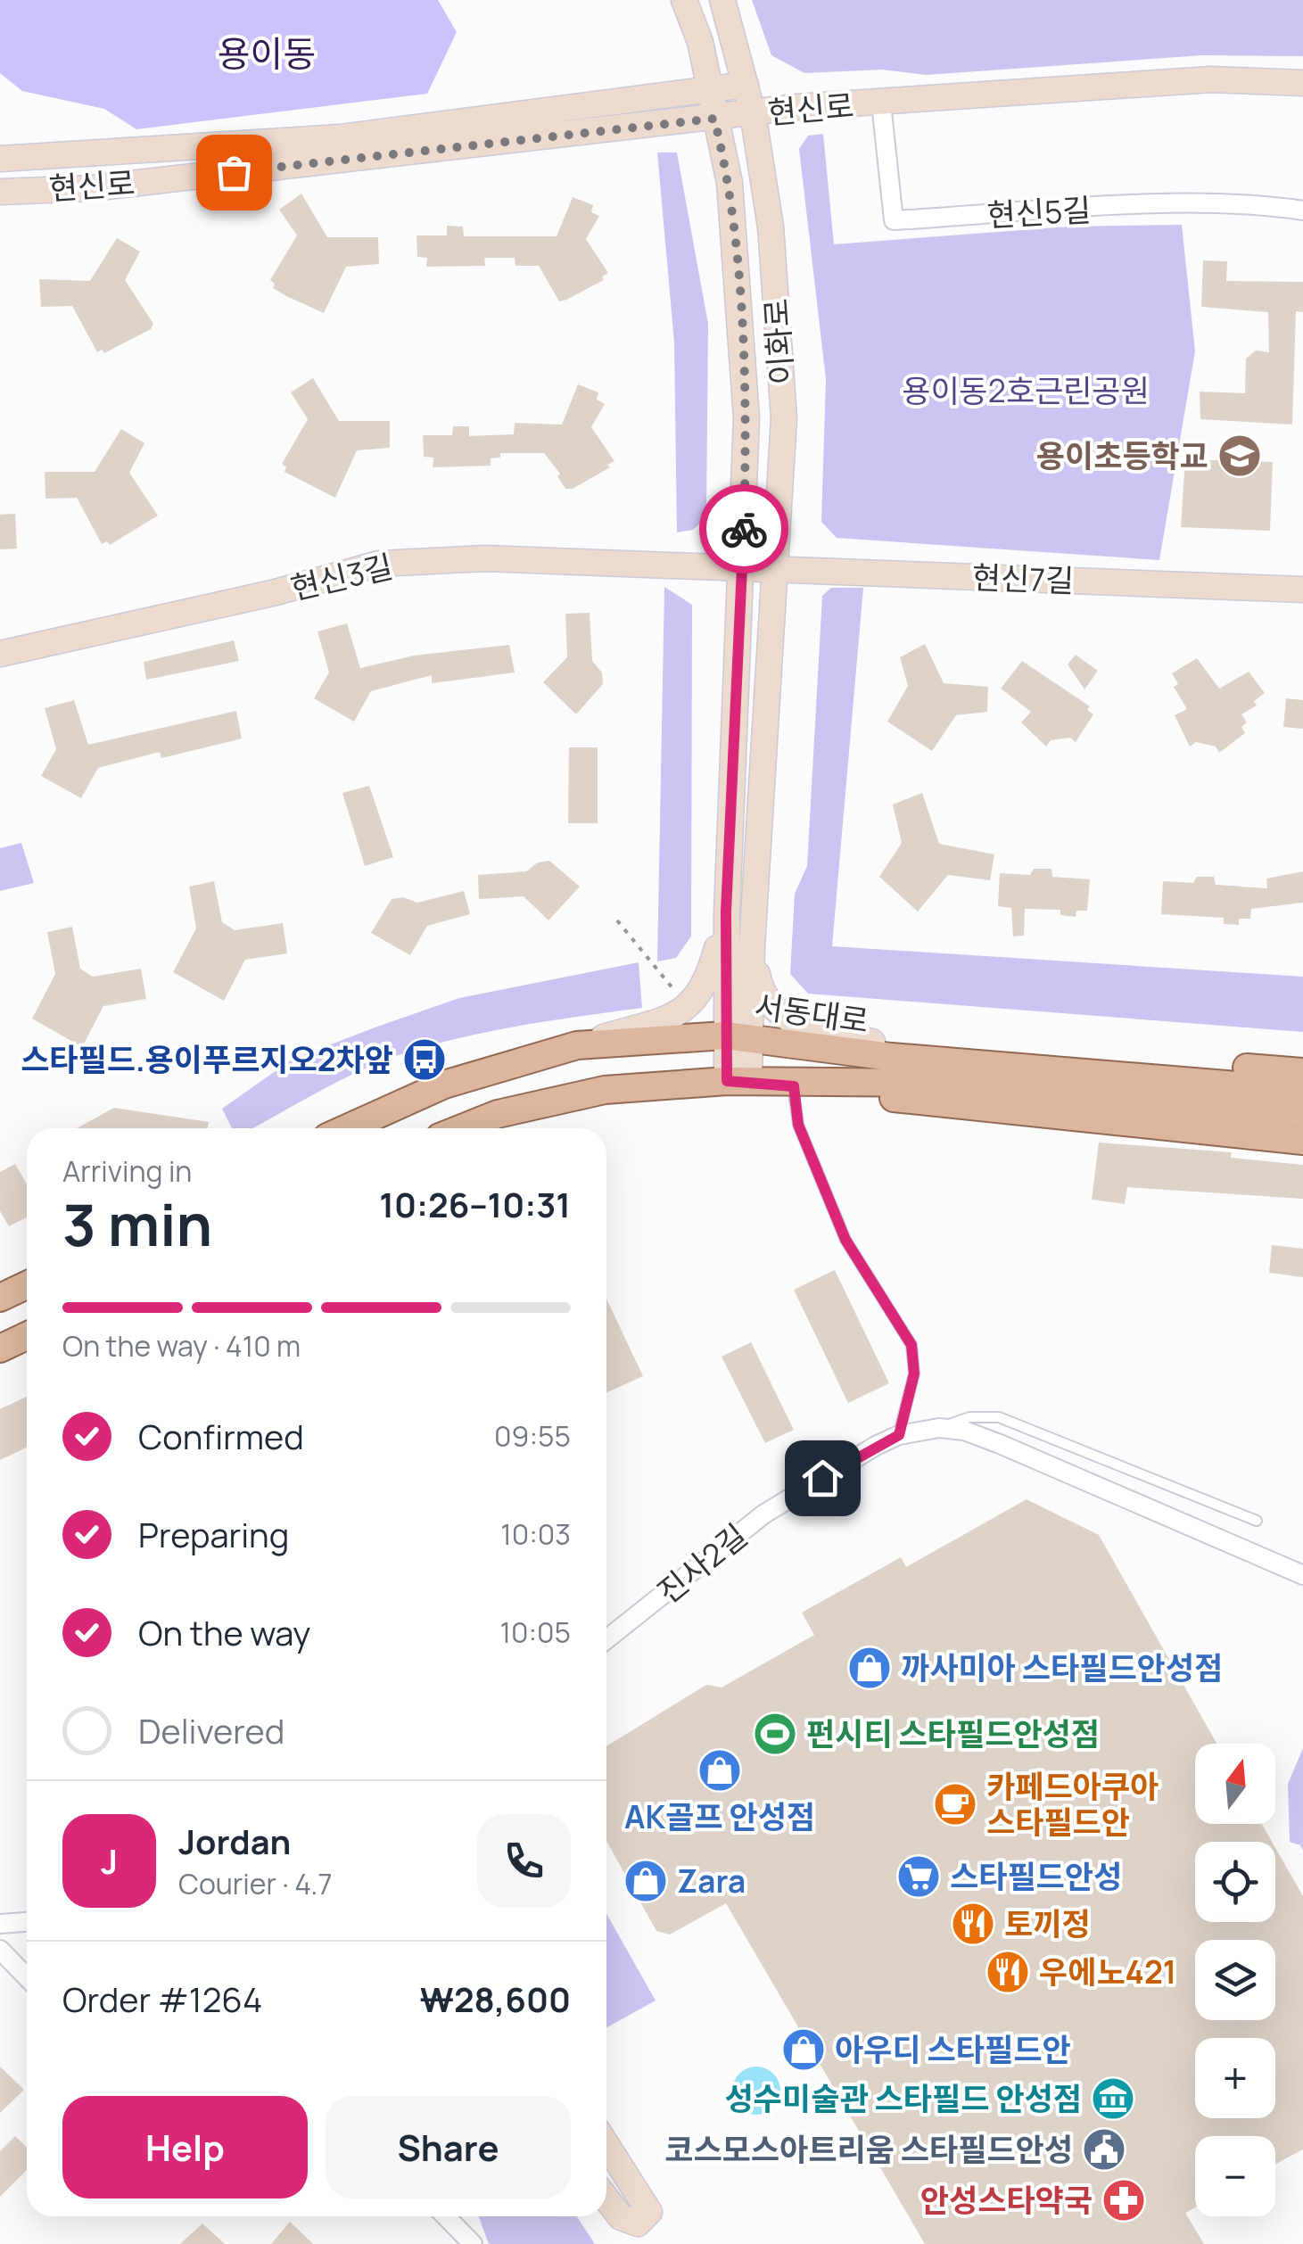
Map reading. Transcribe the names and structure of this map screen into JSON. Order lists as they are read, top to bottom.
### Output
{
  "streets": {
    "main road": ["서동대로"],
    "street": [
      "현신로",
      "현신5길",
      "이화로",
      "현신3길",
      "현신7길",
      "진사2길"
    ]
  },
  "crossings": [
    ["현신로", "현신5길"],
    ["현신로", "이화로"],
    ["이화로", "현신3길"],
    ["이화로", "현신7길"],
    ["이화로", "서동대로"],
    ["현신3길", "현신7길"]
  ],
  "districts": ["용이동"],
  "parks": ["용이동2호근린공원"],
  "places": {
    "school or university": ["용이초등학교"],
    "bus stop": ["스타필드.용이푸르지오2차앞"],
    "shop": [
      "까사미아 스타필드안성점",
      "AK골프 안성점",
      "Zara",
      "아우디 스타필드안"
    ],
    "sports": ["펀시티 스타필드안성점"],
    "cafe": ["카페드아쿠아 스타필드안"],
    "supermarket": ["스타필드안성"],
    "restaurant": ["토끼정", "우에노421"],
    "museum": ["성수미술관 스타필드 안성점"],
    "public building": ["코스모스아트리움 스타필드안성"],
    "pharmacy": ["안성스타약국"]
  },
  "north": "top",
  "page": {
    "heading": ["3 min", "Arriving in", "10:26–10:31"],
    "panel": [
      "Jordan",
      "Courier · 4.7",
      "Order #1264",
      "₩28,600"
    ],
    "bar": "On the way · 410 m",
    "list": [
      ["Confirmed", "09:55"],
      ["Preparing", "10:03"],
      ["On the way", "10:05"],
      "Delivered"
    ],
    "map_buttons": ["+", "−"],
    "round": "J",
    "buttons": ["Help", "Share"]
  }
}
